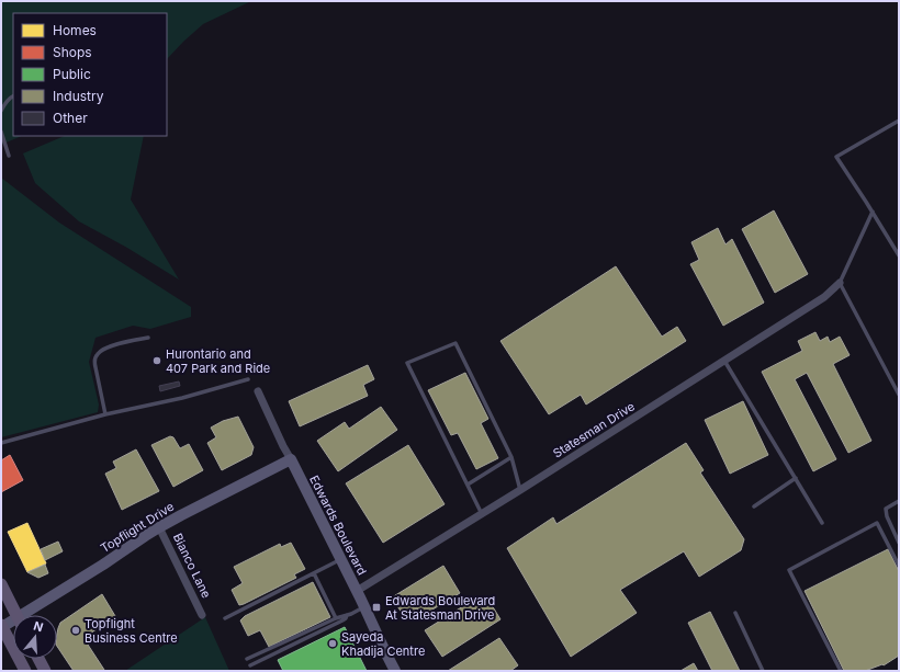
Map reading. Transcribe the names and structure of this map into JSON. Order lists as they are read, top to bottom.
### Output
{
  "streets": {
    "street": [
      "Statesman Drive",
      "Edwards Boulevard",
      "Topflight Drive",
      "Bianco Lane"
    ]
  },
  "crossings": [
    ["Statesman Drive", "Edwards Boulevard"],
    ["Edwards Boulevard", "Topflight Drive"],
    ["Topflight Drive", "Bianco Lane"]
  ],
  "places": {
    "other": ["Hurontario and 407 Park and Ride", "Topflight Business Centre", "Sayeda Khadija Centre"],
    "transit": ["Edwards Boulevard At Statesman Drive"]
  },
  "legend": [
    "Homes",
    "Shops",
    "Public",
    "Industry",
    "Other"
  ],
  "north": "top"
}
